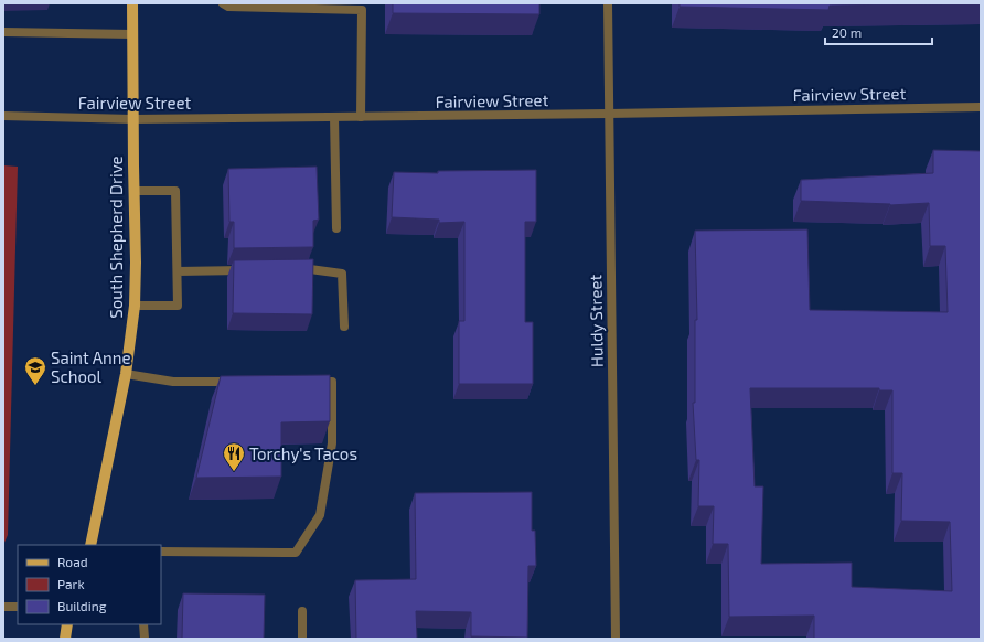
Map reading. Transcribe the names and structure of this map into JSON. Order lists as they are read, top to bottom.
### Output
{
  "streets": {
    "main road": ["South Shepherd Drive"],
    "street": ["Fairview Street", "Huldy Street"]
  },
  "crossings": [
    ["Fairview Street", "South Shepherd Drive"],
    ["Fairview Street", "Huldy Street"]
  ],
  "places": {
    "school or university": ["Saint Anne School"],
    "restaurant": ["Torchy's Tacos"]
  },
  "legend": ["Road", "Park", "Building"],
  "scale_bar": "20 m"
}
